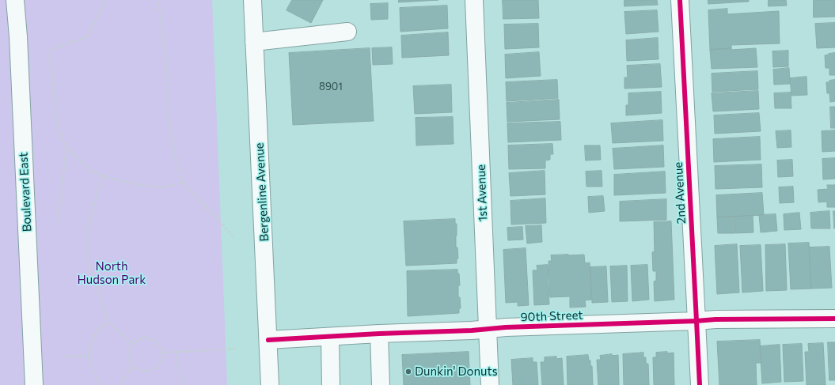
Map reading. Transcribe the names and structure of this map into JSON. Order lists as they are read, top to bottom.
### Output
{
  "streets": {
    "street": [
      "Boulevard East",
      "Bergenline Avenue",
      "1st Avenue",
      "2nd Avenue",
      "90th Street"
    ]
  },
  "crossings": [
    ["Bergenline Avenue", "90th Street"],
    ["1st Avenue", "90th Street"],
    ["2nd Avenue", "90th Street"]
  ],
  "parks": ["North Hudson Park"],
  "places": ["Dunkin' Donuts"],
  "house_numbers": ["8901"]
}
